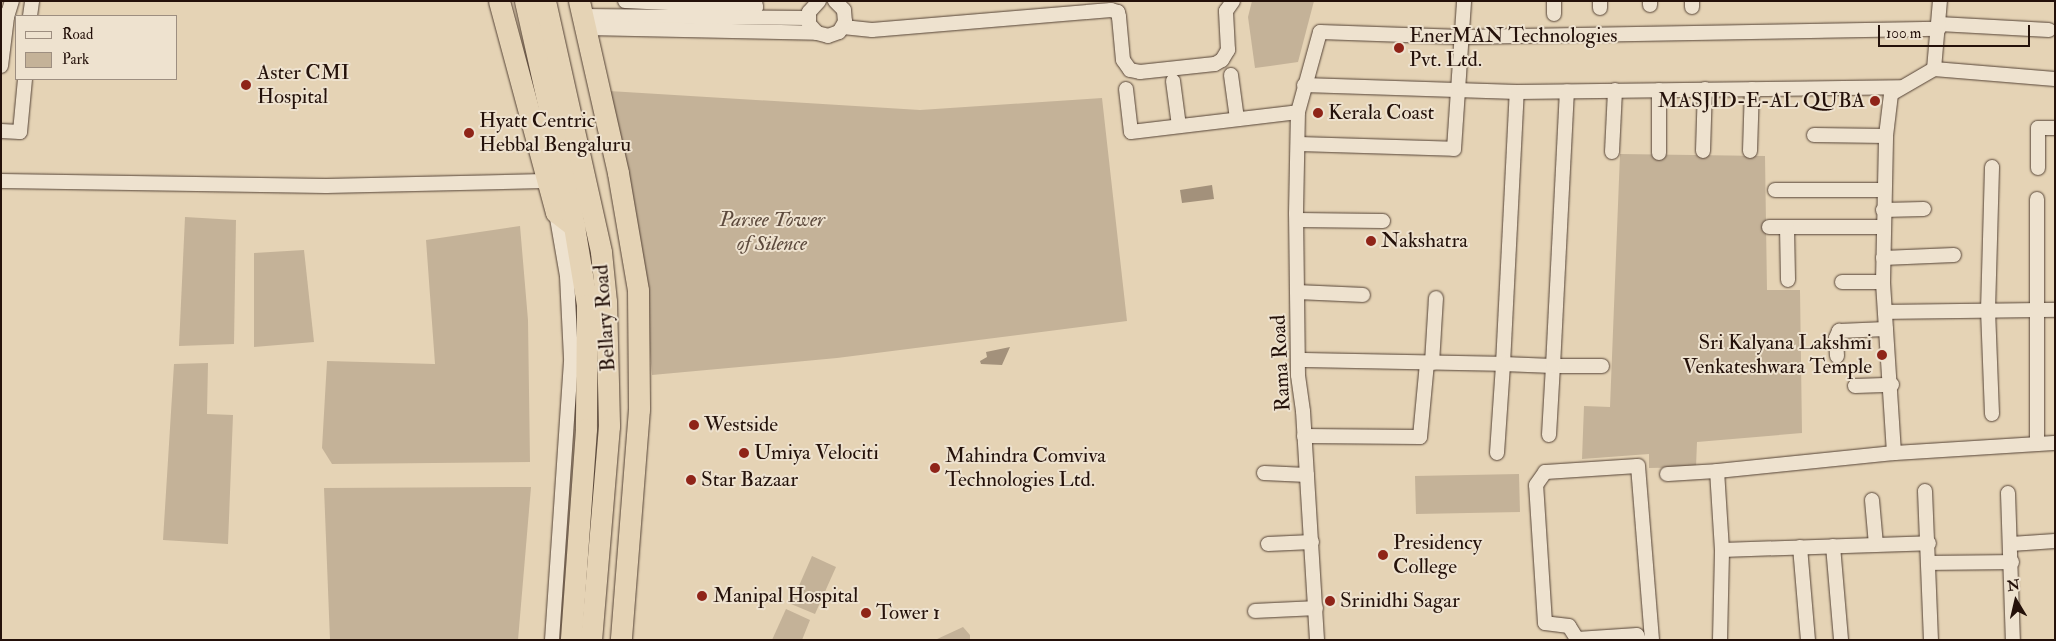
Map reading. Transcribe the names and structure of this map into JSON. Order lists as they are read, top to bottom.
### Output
{
  "streets": {
    "highway": ["Bellary Road"],
    "street": ["Rama Road"]
  },
  "parks": ["Parsee Tower of Silence"],
  "places": [
    "EnerMAN Technologies Pvt. Ltd.",
    "Aster CMI Hospital",
    "MASJID-E-AL QUBA",
    "Kerala Coast",
    "Hyatt Centric Hebbal Bengaluru",
    "Nakshatra",
    "Sri Kalyana Lakshmi Venkateshwara Temple",
    "Westside",
    "Umiya Velociti",
    "Mahindra Comviva Technologies Ltd.",
    "Star Bazaar",
    "Presidency College",
    "Manipal Hospital",
    "Srinidhi Sagar",
    "Tower 1"
  ],
  "legend": ["Road", "Park"],
  "scale_bar": "100 m",
  "north": "top"
}
